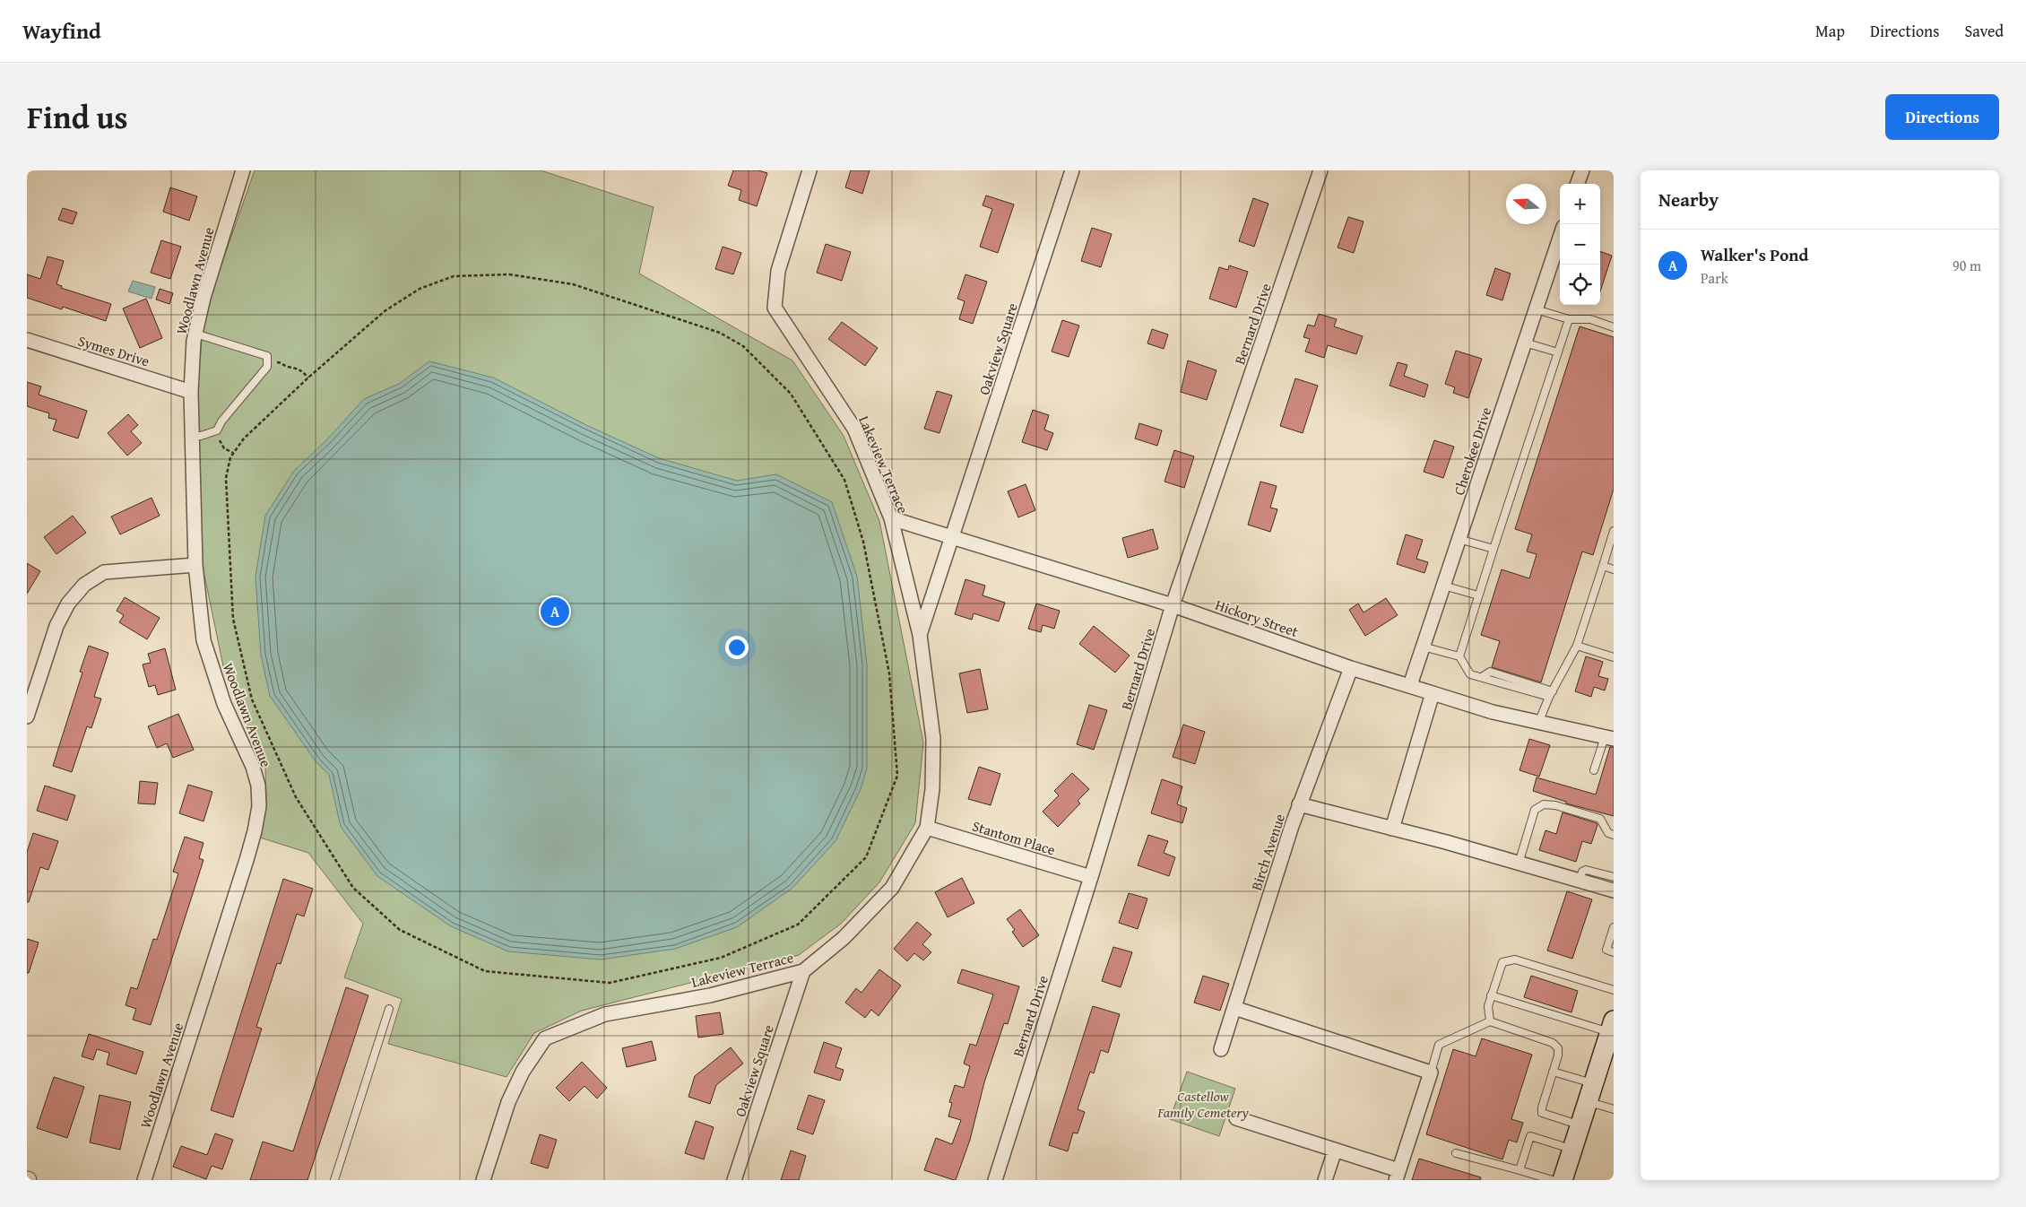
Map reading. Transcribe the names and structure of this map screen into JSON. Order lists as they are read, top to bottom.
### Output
{
  "streets": {
    "street": [
      "Woodlawn Avenue",
      "Bernard Drive",
      "Oakview Square",
      "Symes Drive",
      "Cherokee Drive",
      "Lakeview Terrace",
      "Hickory Street",
      "Stantom Place",
      "Birch Avenue"
    ]
  },
  "crossings": [
    ["Woodlawn Avenue", "Symes Drive"],
    ["Bernard Drive", "Hickory Street"],
    ["Bernard Drive", "Stantom Place"],
    ["Oakview Square", "Lakeview Terrace"],
    ["Oakview Square", "Hickory Street"],
    ["Cherokee Drive", "Hickory Street"],
    ["Lakeview Terrace", "Hickory Street"],
    ["Lakeview Terrace", "Stantom Place"],
    ["Hickory Street", "Birch Avenue"]
  ],
  "parks": ["Castellow Family Cemetery"],
  "north": "left",
  "page": {
    "header": "Wayfind",
    "nav": ["Map", "Directions", "Saved"],
    "title": "Find us",
    "buttons": "Directions",
    "heading": "Nearby",
    "map_buttons": ["+", "−"],
    "list": [
      {
        "mark": "A",
        "name": "Walker's Pond",
        "note": "Park",
        "value": "90 m"
      }
    ],
    "pins": "A"
  }
}
